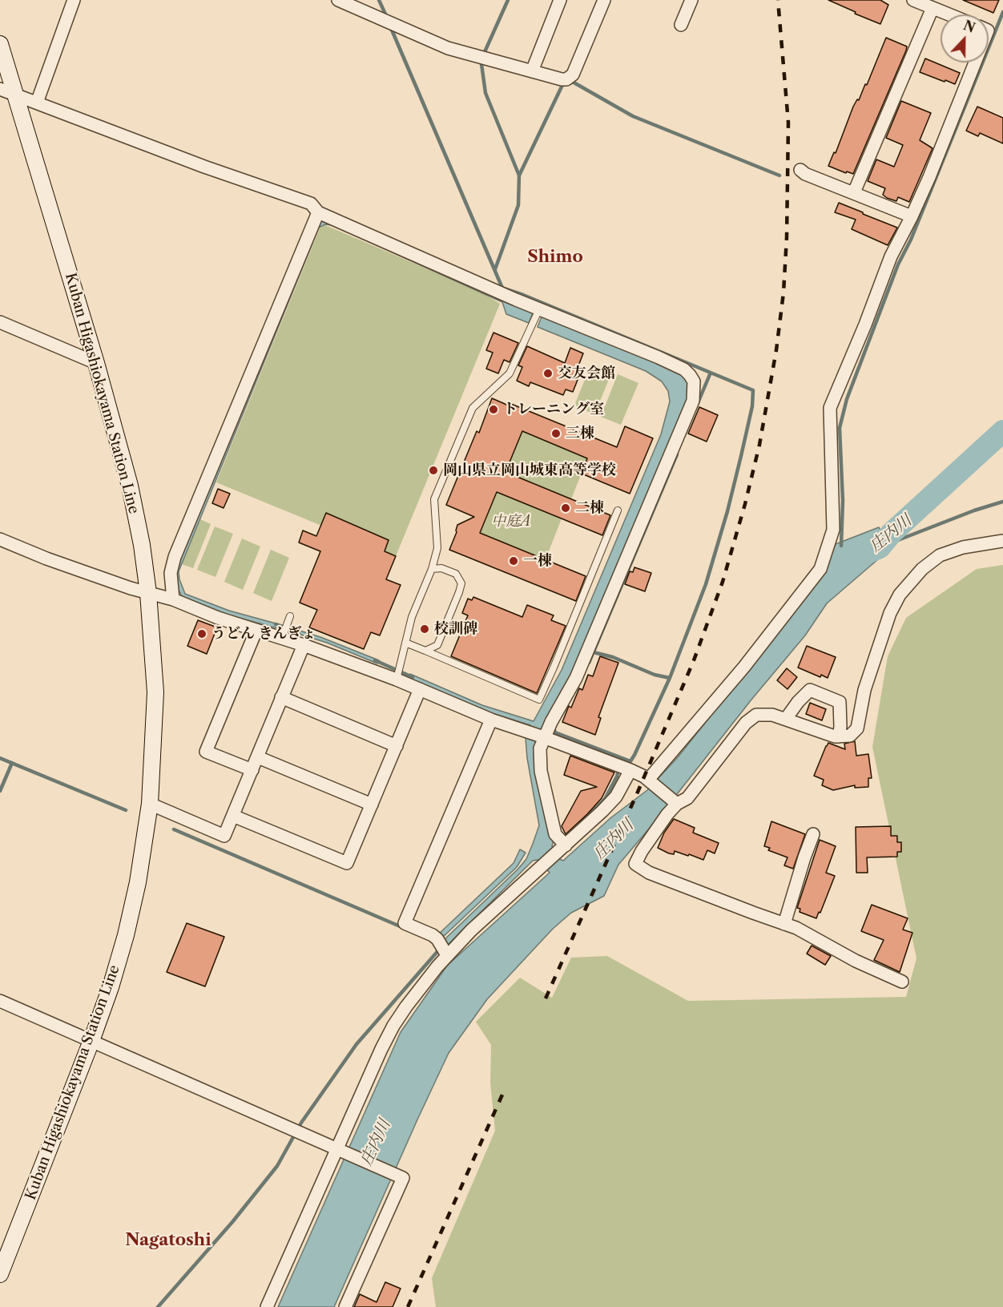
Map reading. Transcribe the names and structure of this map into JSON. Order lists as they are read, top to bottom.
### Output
{
  "streets": {
    "main road": ["Kuban Higashiokayama Station Line"]
  },
  "districts": ["Shimo", "Nagatoshi"],
  "water": ["庄内川"],
  "parks": ["中庭A"],
  "places": [
    "交友会館",
    "トレーニング室",
    "三棟",
    "岡山県立岡山城東高等学校",
    "二棟",
    "一棟",
    "校訓碑",
    "うどん きんぎょ"
  ],
  "north": "top"
}
